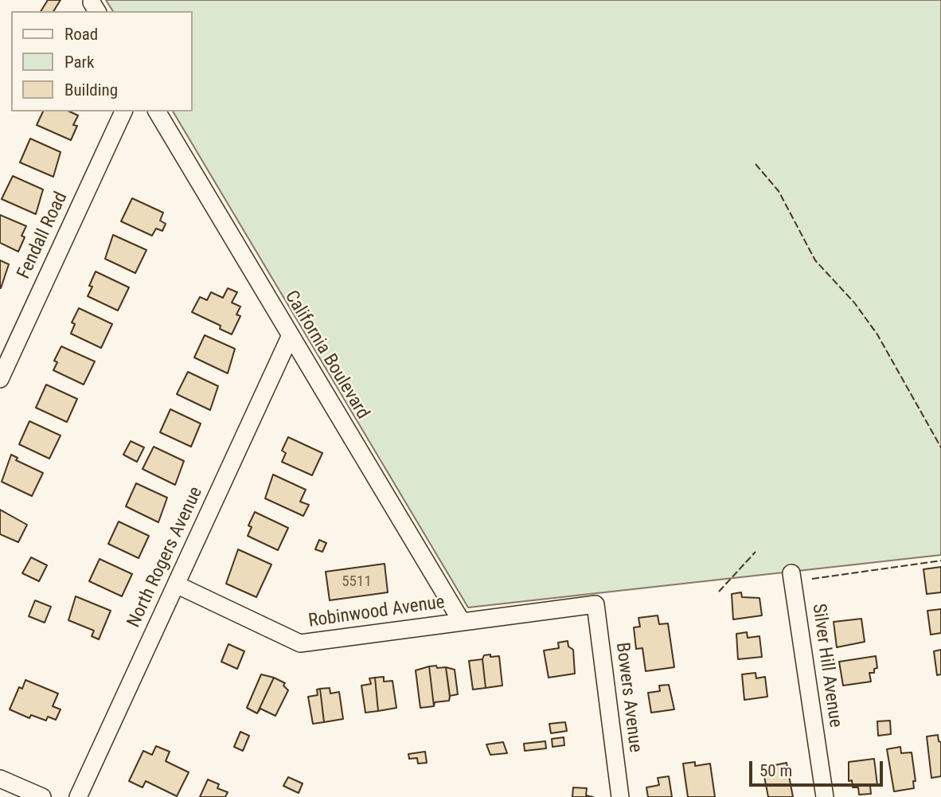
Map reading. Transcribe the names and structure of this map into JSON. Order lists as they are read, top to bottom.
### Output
{
  "streets": {
    "street": [
      "Fendall Road",
      "California Boulevard",
      "North Rogers Avenue",
      "Robinwood Avenue",
      "Silver Hill Avenue",
      "Bowers Avenue"
    ]
  },
  "crossings": [
    ["California Boulevard", "North Rogers Avenue"],
    ["California Boulevard", "Robinwood Avenue"],
    ["North Rogers Avenue", "Robinwood Avenue"],
    ["Robinwood Avenue", "Bowers Avenue"]
  ],
  "house_numbers": ["5511"],
  "legend": ["Road", "Park", "Building"],
  "scale_bar": "50 m"
}
